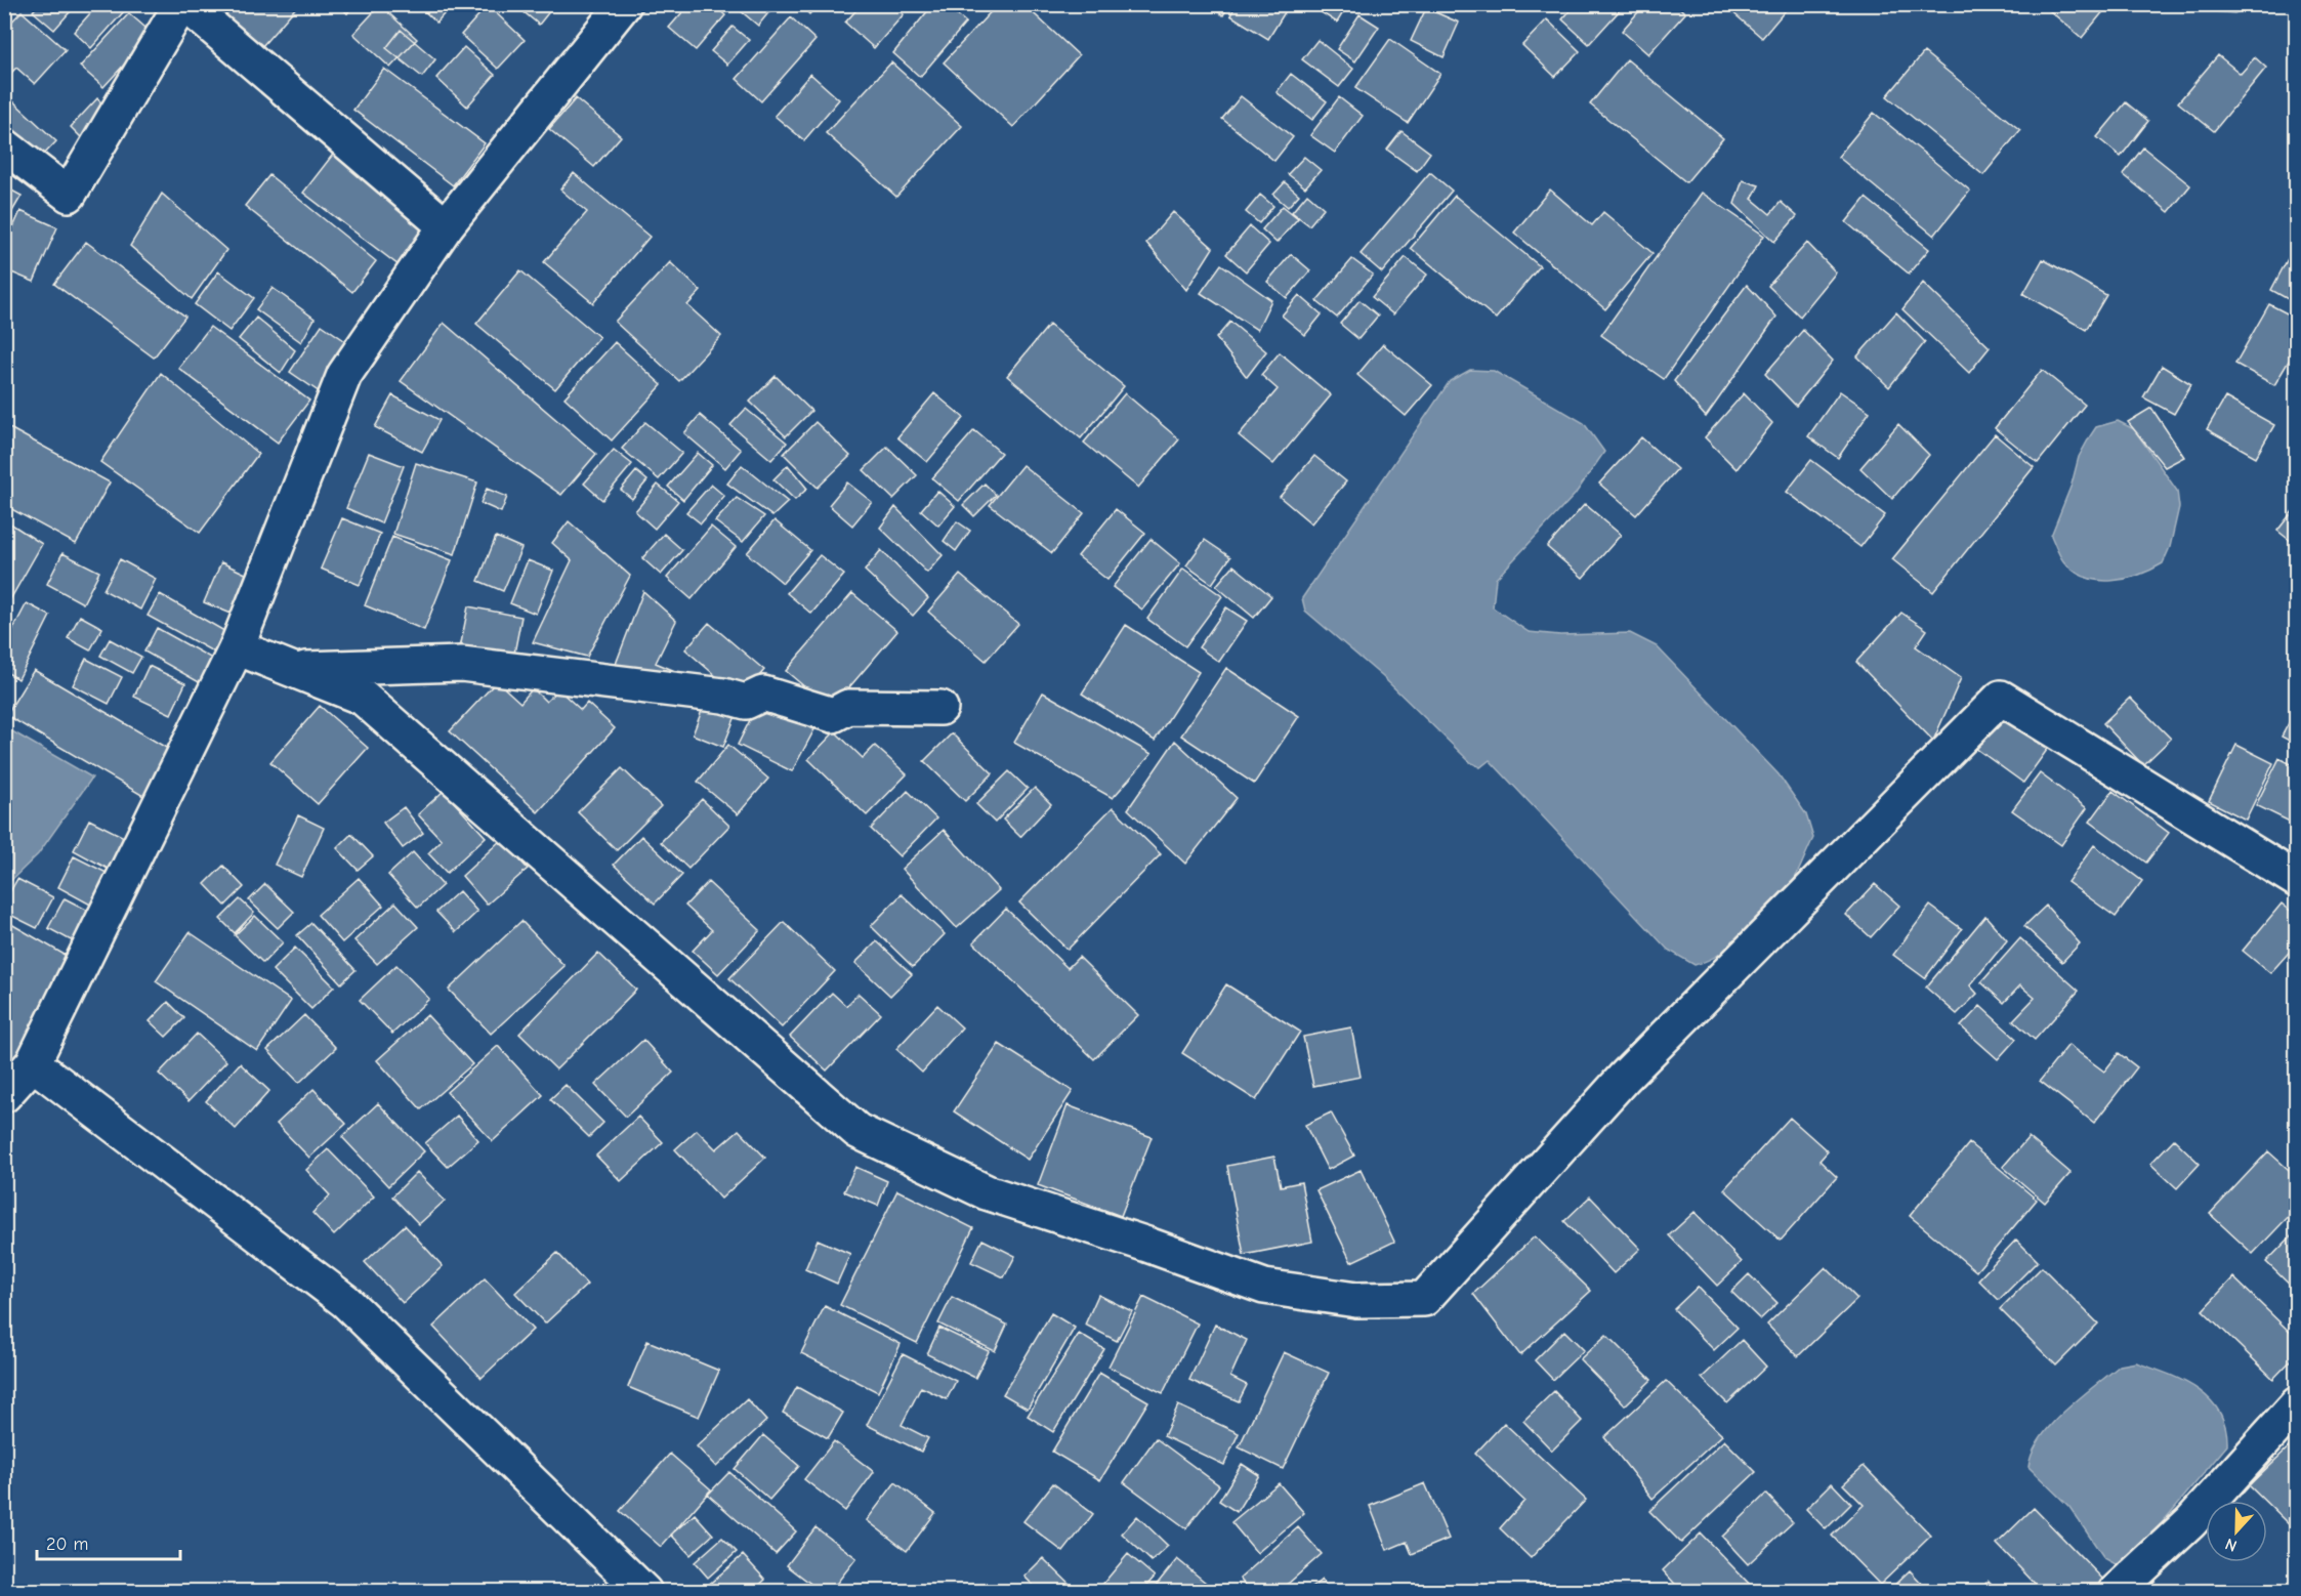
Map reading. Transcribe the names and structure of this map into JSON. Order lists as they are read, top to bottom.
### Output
{
  "scale_bar": "20 m",
  "north": "bottom"
}
